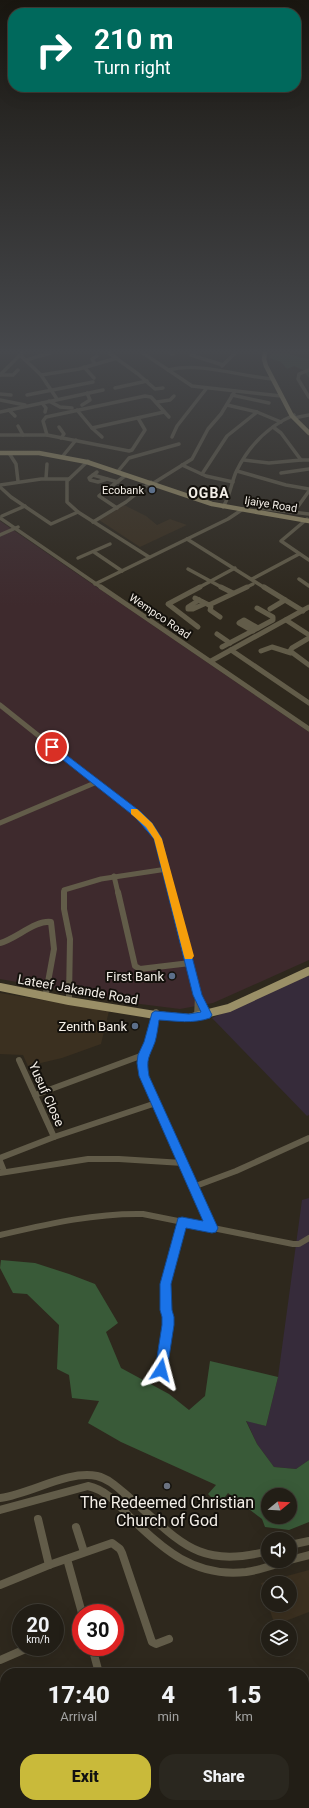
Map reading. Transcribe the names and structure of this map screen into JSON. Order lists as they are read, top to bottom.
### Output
{
  "streets": {
    "main road": ["Ijaiye Road", "Lateef Jakande Road"],
    "street": ["Wempco Road", "Yusuf Close"]
  },
  "districts": ["OGBA"],
  "places": [
    "Ecobank",
    "First Bank",
    "Zenith Bank",
    "The Redeemed Christian Church of God"
  ],
  "north": "right",
  "page": {
    "turn": ["210 m", "Turn right"],
    "speed": "20 km/h",
    "limit": "30",
    "eta": [
      "17:40",
      "Arrival",
      "4",
      "min",
      "1.5",
      "km"
    ],
    "buttons": ["Exit", "Share"]
  }
}
